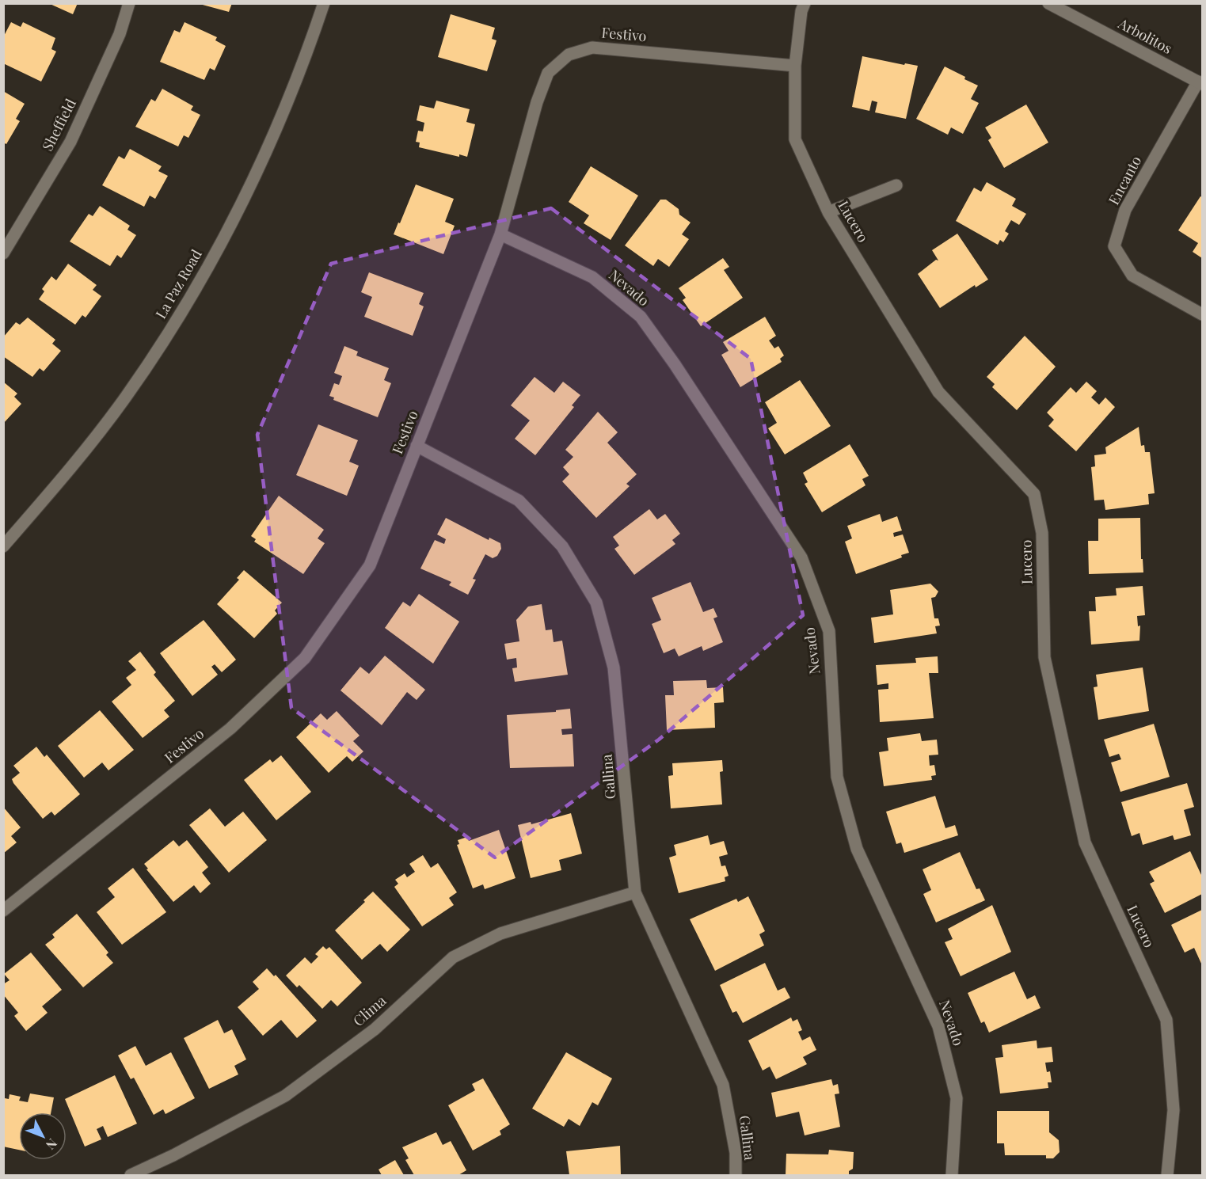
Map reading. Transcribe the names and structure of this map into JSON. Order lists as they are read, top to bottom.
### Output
{
  "streets": {
    "street": [
      "Festivo",
      "Arbolitos",
      "Sheffield",
      "Encanto",
      "Lucero",
      "La Paz Road",
      "Nevado",
      "Gallina",
      "Clima"
    ]
  },
  "crossings": [
    ["Festivo", "Lucero"],
    ["Festivo", "Nevado"],
    ["Festivo", "Gallina"],
    ["Arbolitos", "Encanto"],
    ["Gallina", "Clima"]
  ],
  "north": "bottom right"
}
